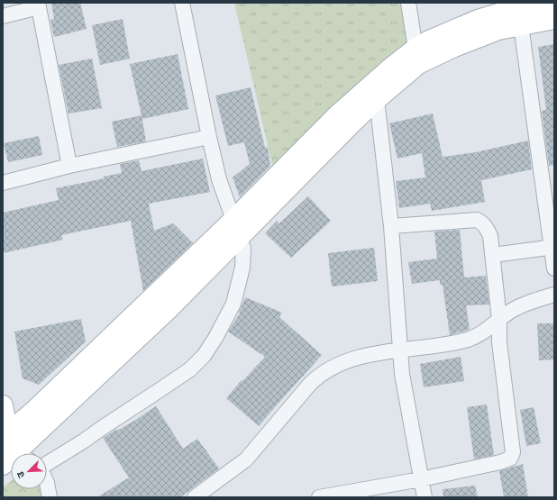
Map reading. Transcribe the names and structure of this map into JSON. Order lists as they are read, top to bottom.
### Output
{
  "north": "bottom left"
}
